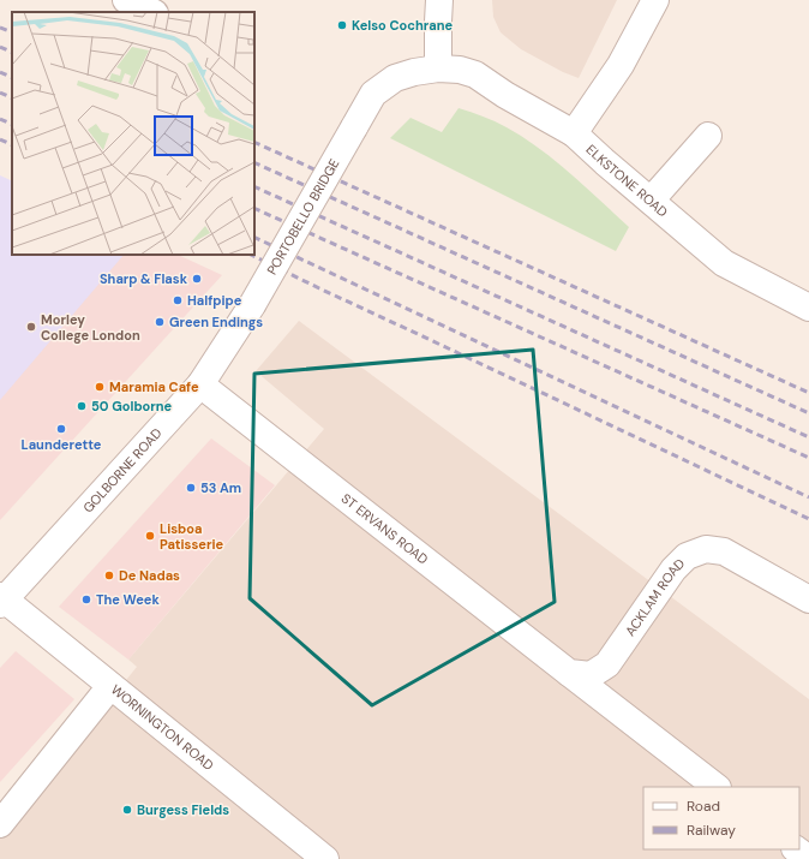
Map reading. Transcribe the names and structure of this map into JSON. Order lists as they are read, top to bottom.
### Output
{
  "streets": {
    "street": [
      "ELKSTONE ROAD",
      "PORTOBELLO BRIDGE",
      "GOLBORNE ROAD",
      "ST ERVANS ROAD",
      "ACKLAM ROAD",
      "WORNINGTON ROAD"
    ]
  },
  "crossings": [
    ["ELKSTONE ROAD", "PORTOBELLO BRIDGE"],
    ["PORTOBELLO BRIDGE", "GOLBORNE ROAD"],
    ["GOLBORNE ROAD", "ST ERVANS ROAD"],
    ["GOLBORNE ROAD", "WORNINGTON ROAD"],
    ["ST ERVANS ROAD", "ACKLAM ROAD"]
  ],
  "places": [
    "Kelso Cochrane",
    "Sharp & Flask",
    "Halfpipe",
    "Green Endings",
    "Morley College London",
    "Maramia Cafe",
    "50 Golborne",
    "Launderette",
    "53 Am",
    "Lisboa Patisserie",
    "De Nadas",
    "The Week",
    "Burgess Fields"
  ],
  "legend": ["Road", "Railway"]
}
